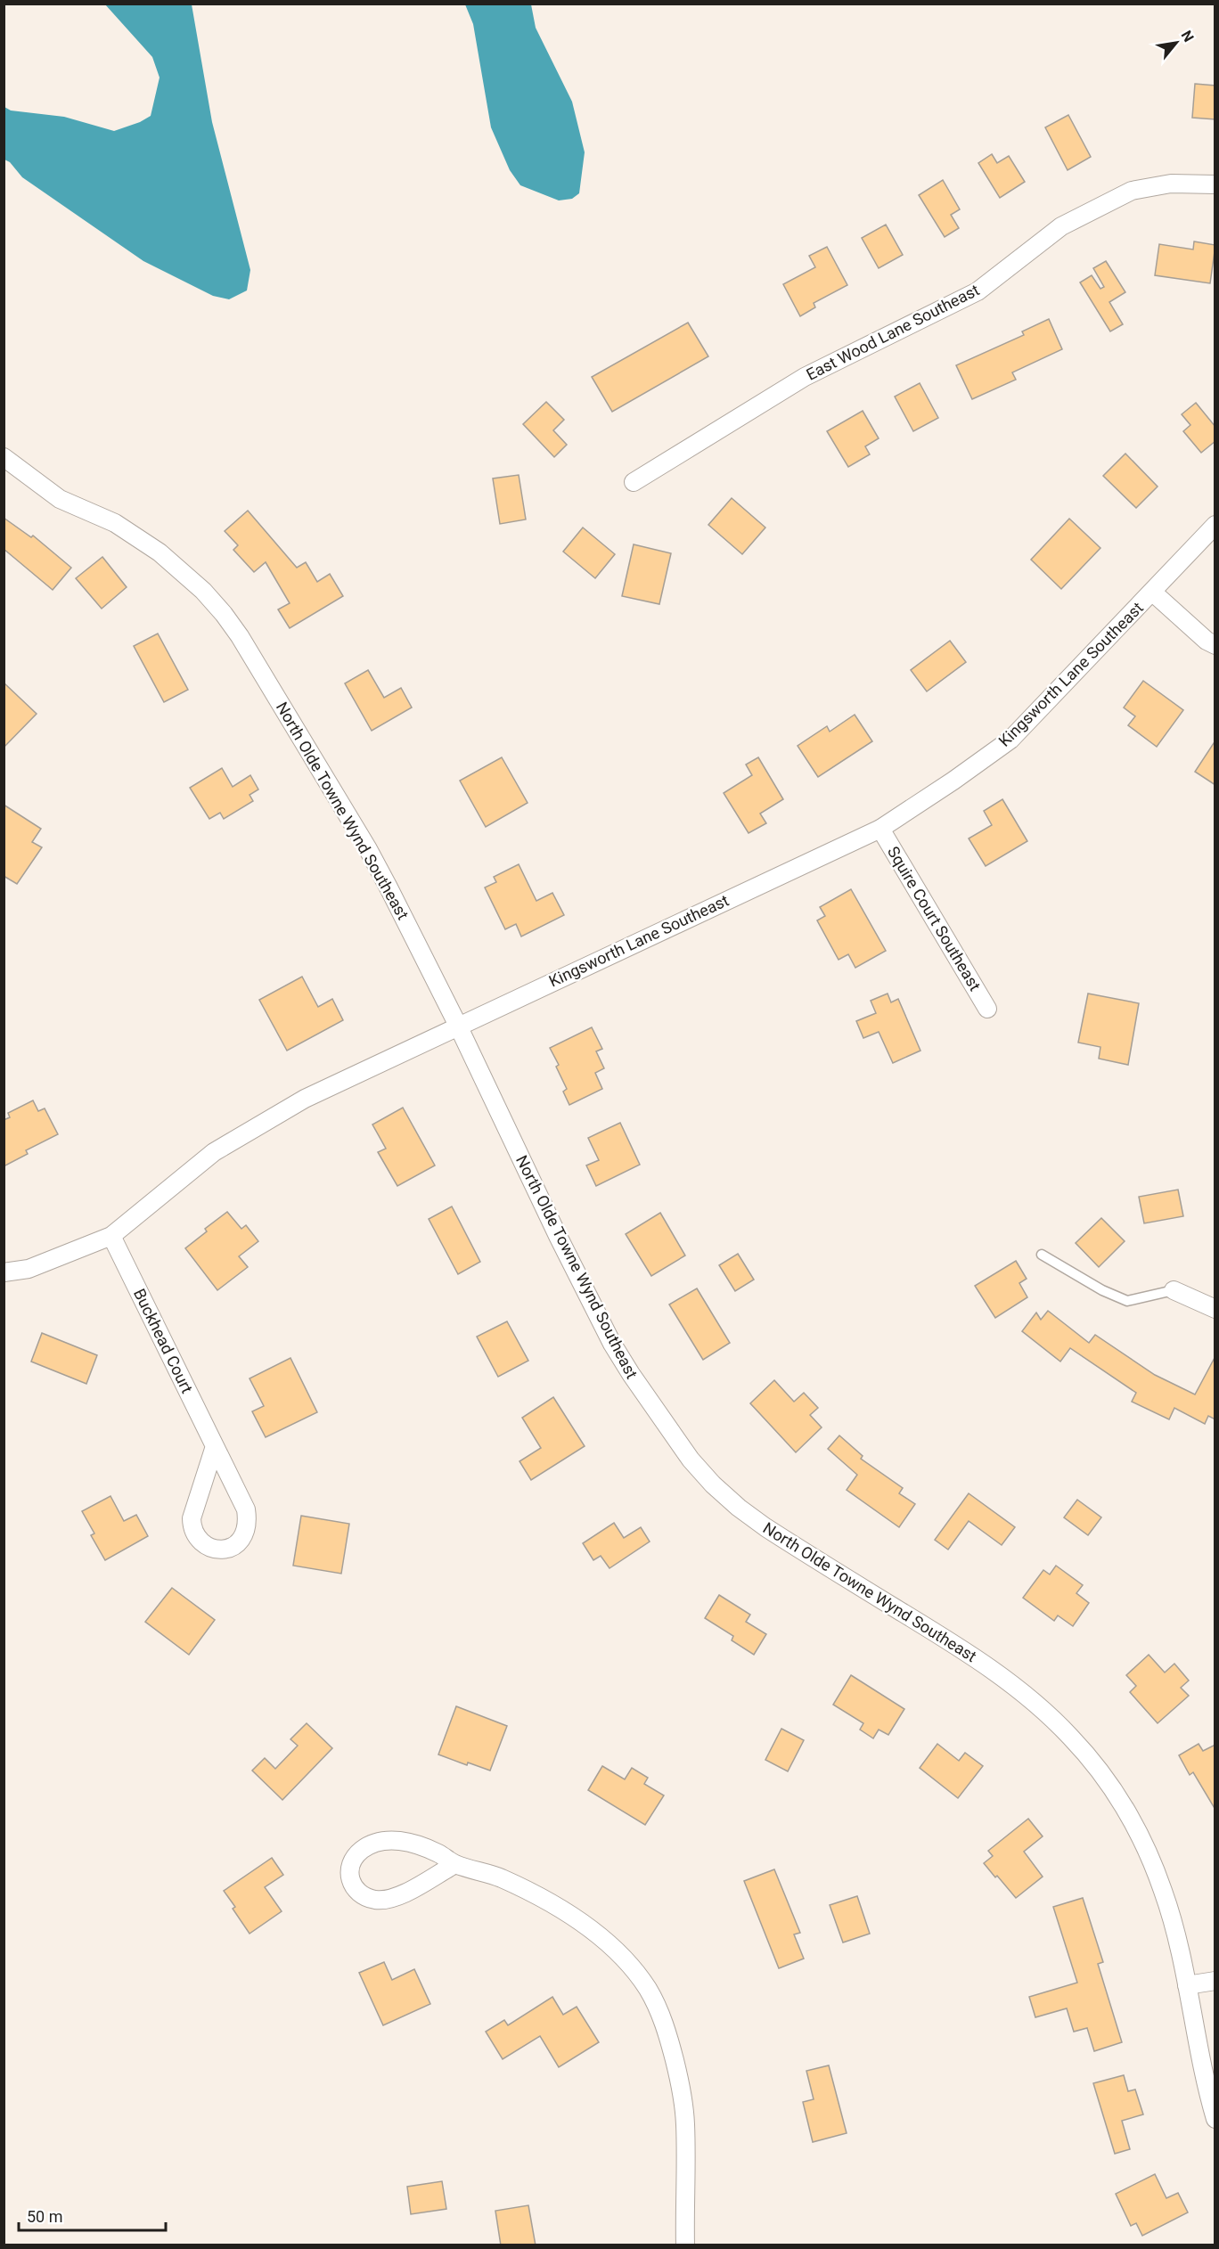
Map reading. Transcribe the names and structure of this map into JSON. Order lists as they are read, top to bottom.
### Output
{
  "streets": {
    "street": [
      "East Wood Lane Southeast",
      "Kingsworth Lane Southeast",
      "North Olde Towne Wynd Southeast",
      "Squire Court Southeast",
      "Buckhead Court"
    ]
  },
  "crossings": [
    ["Kingsworth Lane Southeast", "North Olde Towne Wynd Southeast"],
    ["Kingsworth Lane Southeast", "Squire Court Southeast"],
    ["Kingsworth Lane Southeast", "Buckhead Court"]
  ],
  "scale_bar": "50 m",
  "north": "top right"
}
